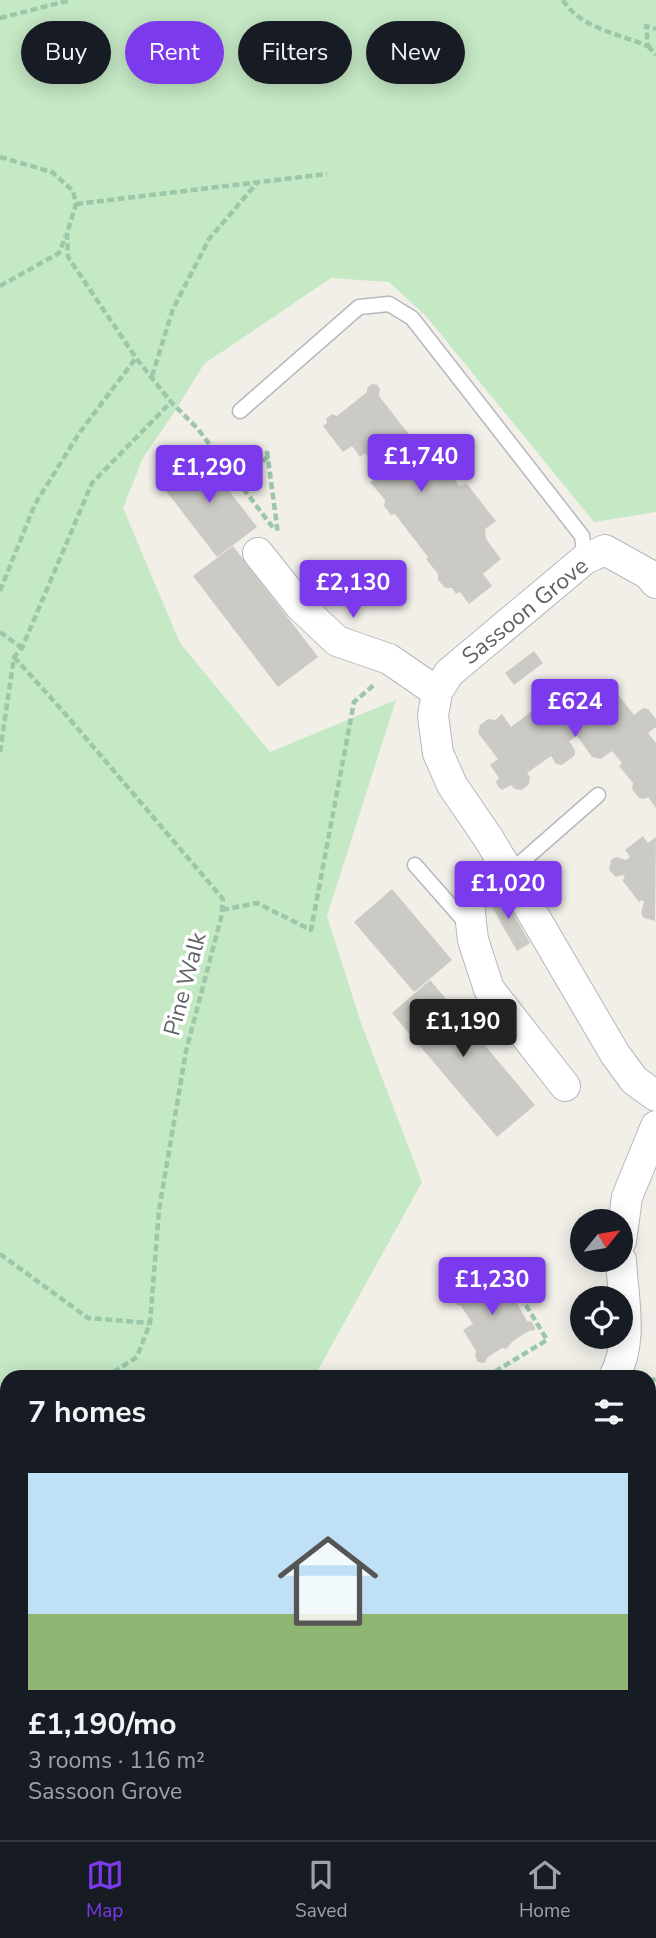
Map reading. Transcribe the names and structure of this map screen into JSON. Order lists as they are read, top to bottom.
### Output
{
  "streets": {
    "street": ["Sassoon Grove"],
    "path": ["Pine Walk"]
  },
  "north": "top right",
  "page": {
    "chip": [
      "Buy",
      "Rent",
      "Filters",
      "New"
    ],
    "price": [
      "£1,740",
      "£1,290",
      "£2,130",
      "£624",
      "£1,020",
      "£1,190",
      "£1,230"
    ],
    "heading": "7 homes",
    "list": [
      {
        "name": "£1,190/mo",
        "note": "3 rooms · 116 m² · Sassoon Grove"
      }
    ],
    "tabs": ["Map", "Saved", "Home"]
  }
}
